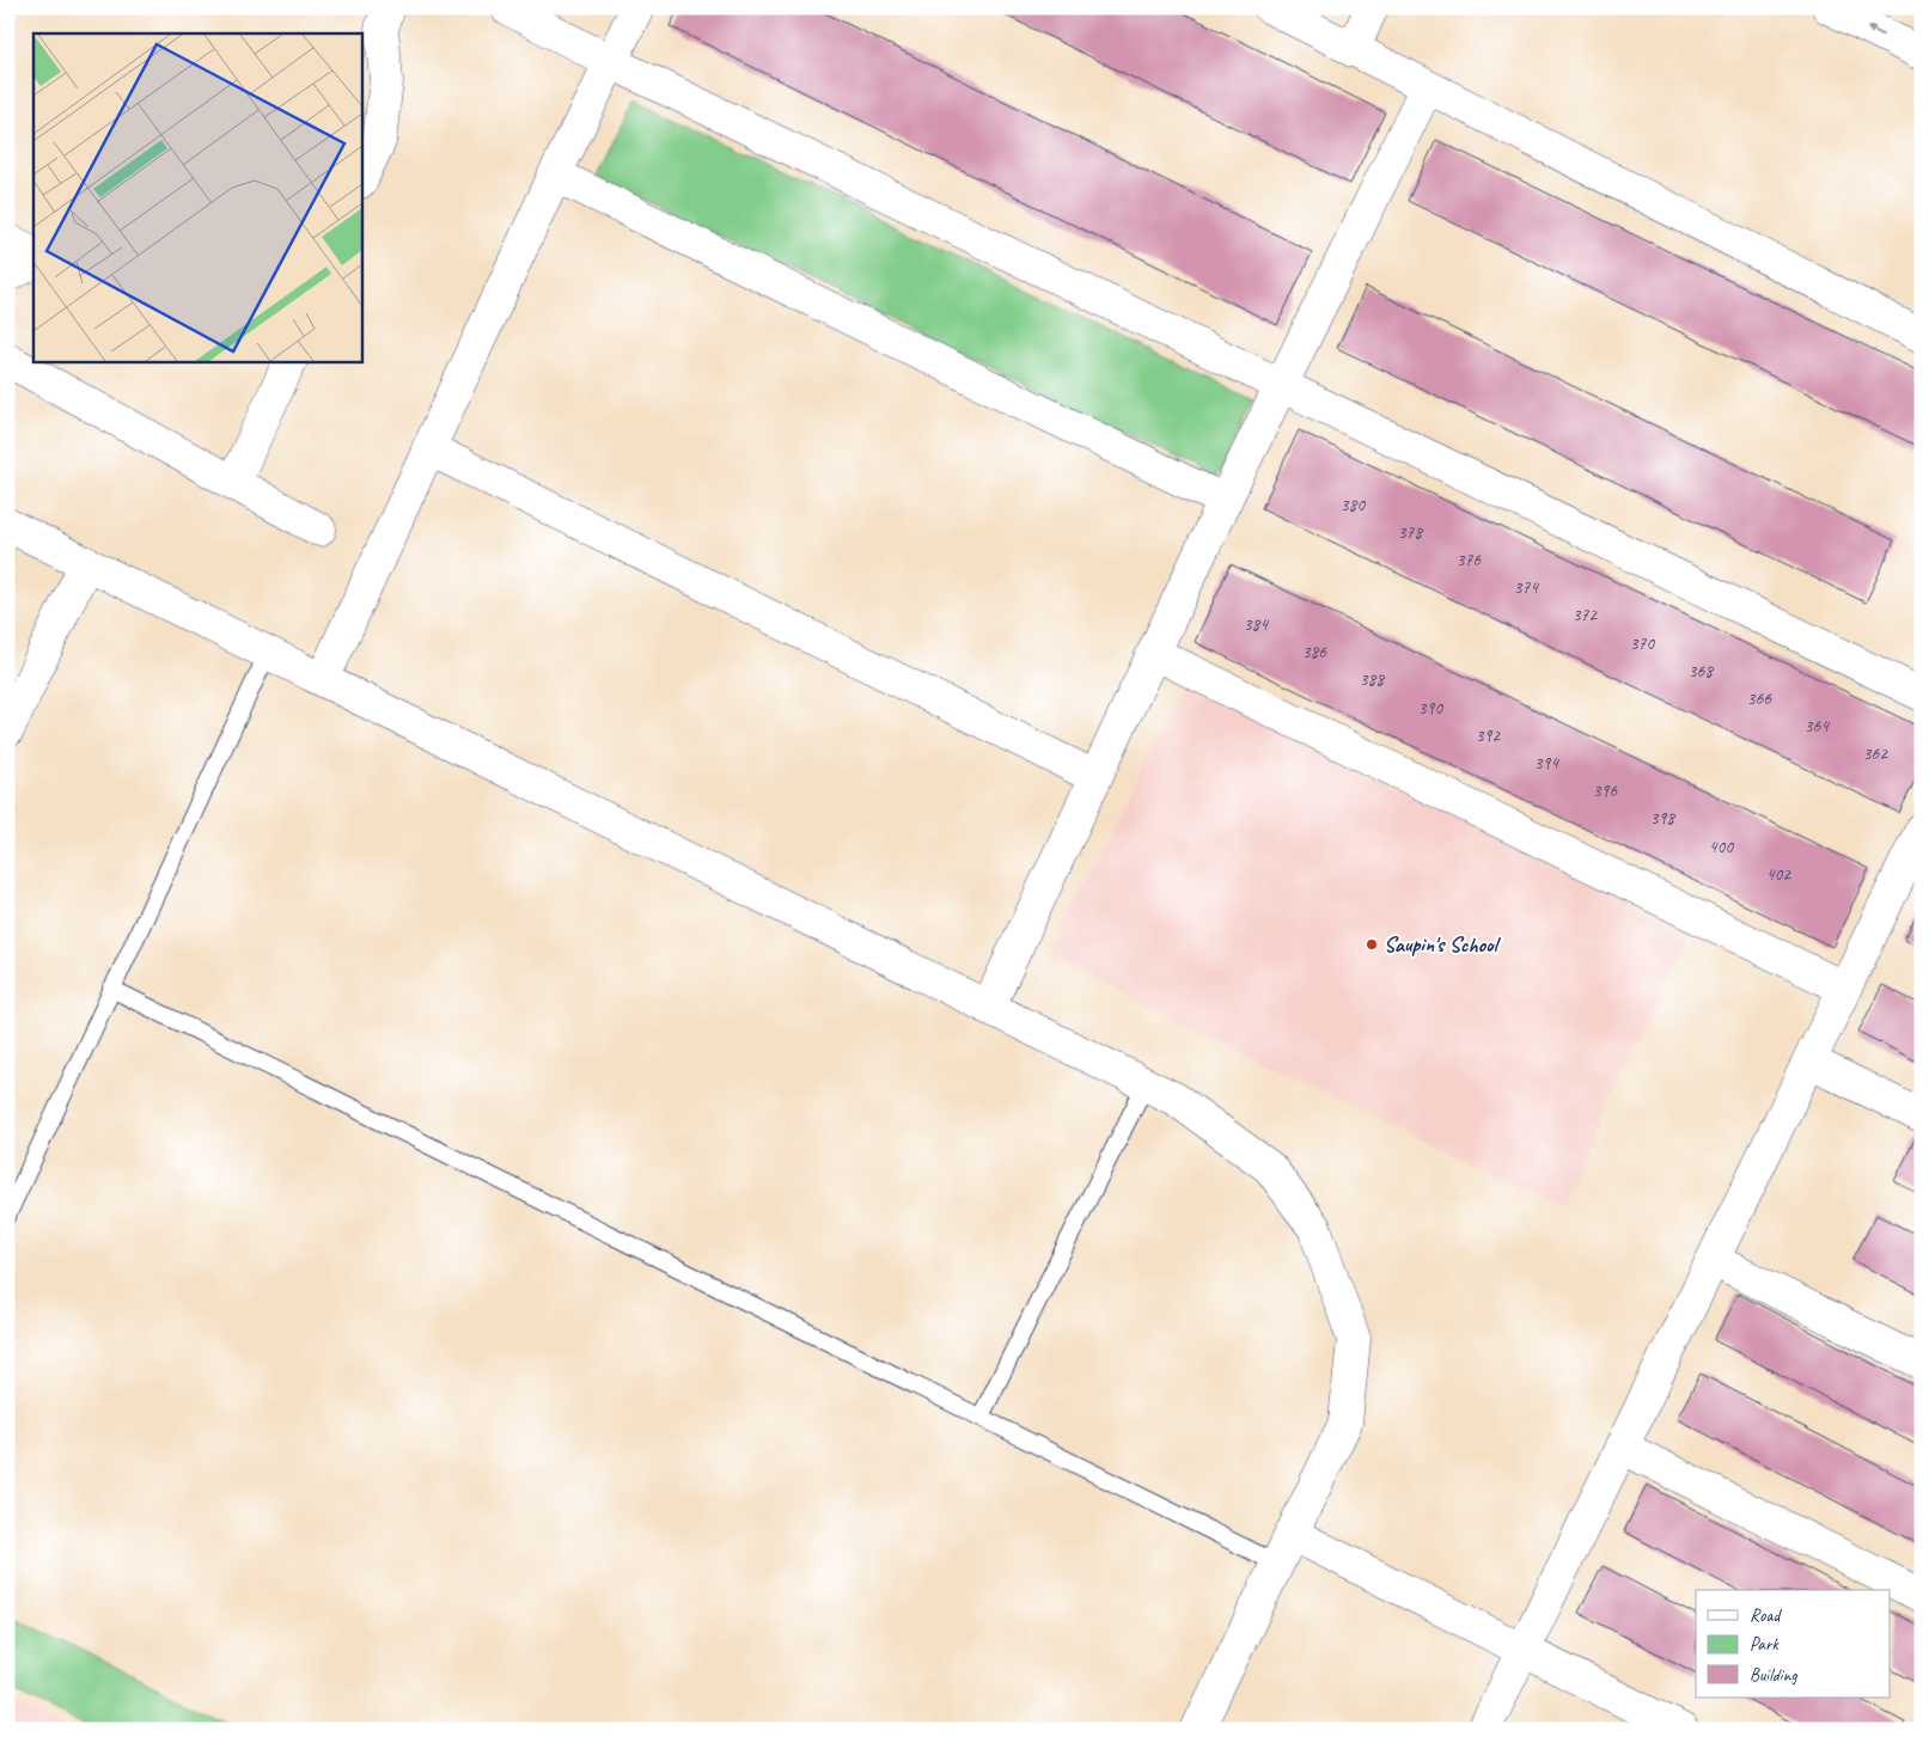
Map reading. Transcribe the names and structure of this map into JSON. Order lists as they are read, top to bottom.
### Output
{
  "places": ["Saupin's School"],
  "house_numbers": [
    "380",
    "378",
    "376",
    "374",
    "372",
    "384",
    "370",
    "386",
    "368",
    "388",
    "366",
    "390",
    "364",
    "392",
    "362",
    "394",
    "396",
    "398",
    "400",
    "402"
  ],
  "legend": ["Road", "Park", "Building"]
}
